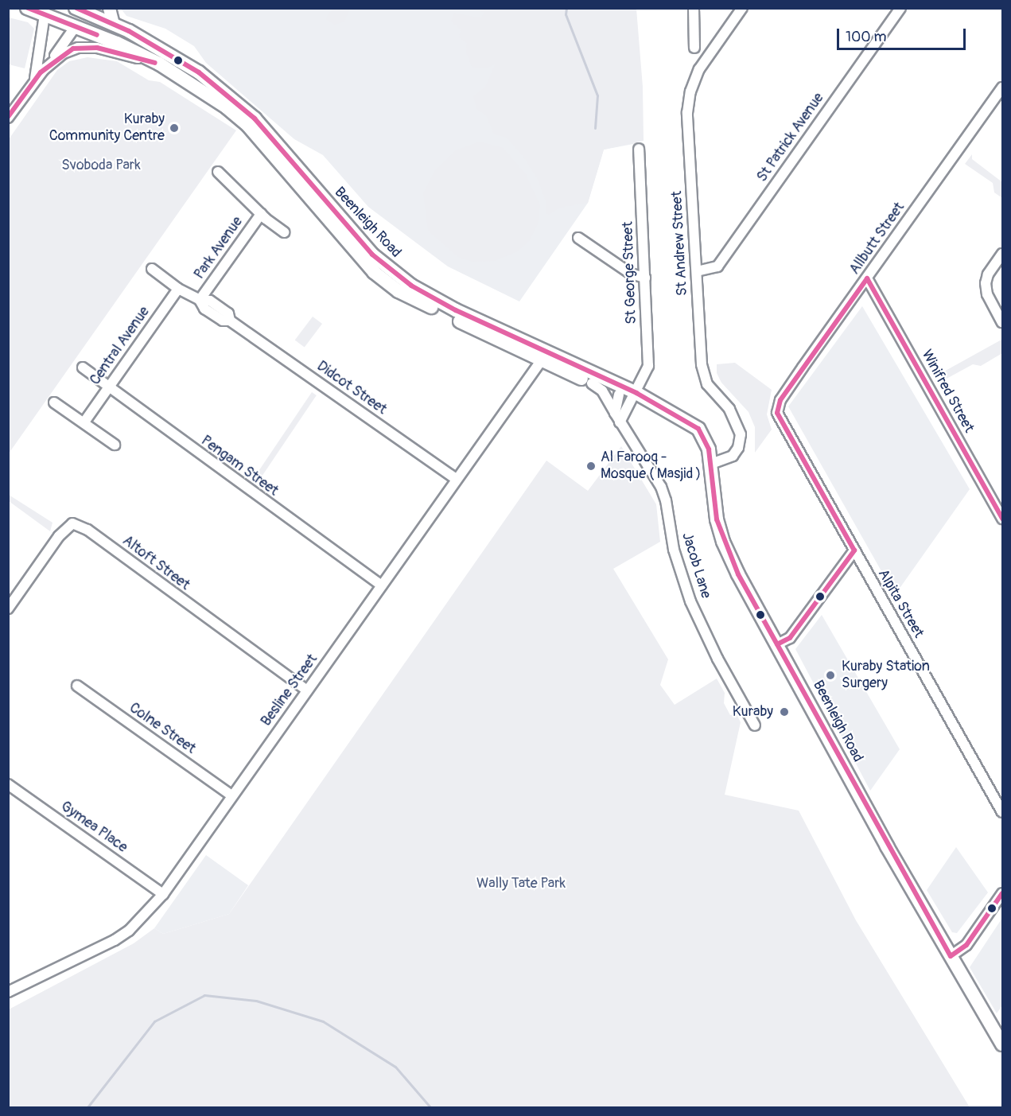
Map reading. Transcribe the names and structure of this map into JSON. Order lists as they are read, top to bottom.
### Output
{
  "streets": {
    "main road": ["Beenleigh Road"],
    "street": [
      "St Patrick Avenue",
      "Allbutt Street",
      "St Andrew Street",
      "Park Avenue",
      "St George Street",
      "Central Avenue",
      "Didcot Street",
      "Winifred Street",
      "Pengam Street",
      "Altoft Street",
      "Jacob Lane",
      "Alpita Street",
      "Besline Street",
      "Colne Street",
      "Gymea Place"
    ]
  },
  "crossings": [
    ["St Patrick Avenue", "St Andrew Street"],
    ["Beenleigh Road", "St Andrew Street"],
    ["Beenleigh Road", "St George Street"],
    ["Beenleigh Road", "Jacob Lane"],
    ["Beenleigh Road", "Besline Street"],
    ["Allbutt Street", "Winifred Street"],
    ["Allbutt Street", "Alpita Street"],
    ["Park Avenue", "Didcot Street"],
    ["St George Street", "Jacob Lane"],
    ["Central Avenue", "Didcot Street"],
    ["Central Avenue", "Pengam Street"],
    ["Didcot Street", "Besline Street"],
    ["Pengam Street", "Besline Street"],
    ["Altoft Street", "Besline Street"],
    ["Besline Street", "Colne Street"],
    ["Besline Street", "Gymea Place"]
  ],
  "parks": ["Svoboda Park", "Wally Tate Park"],
  "places": [
    "Kuraby Community Centre",
    "Al Farooq - Mosque ( Masjid )",
    "Kuraby Station Surgery",
    "Kuraby"
  ],
  "scale_bar": "100 m"
}
